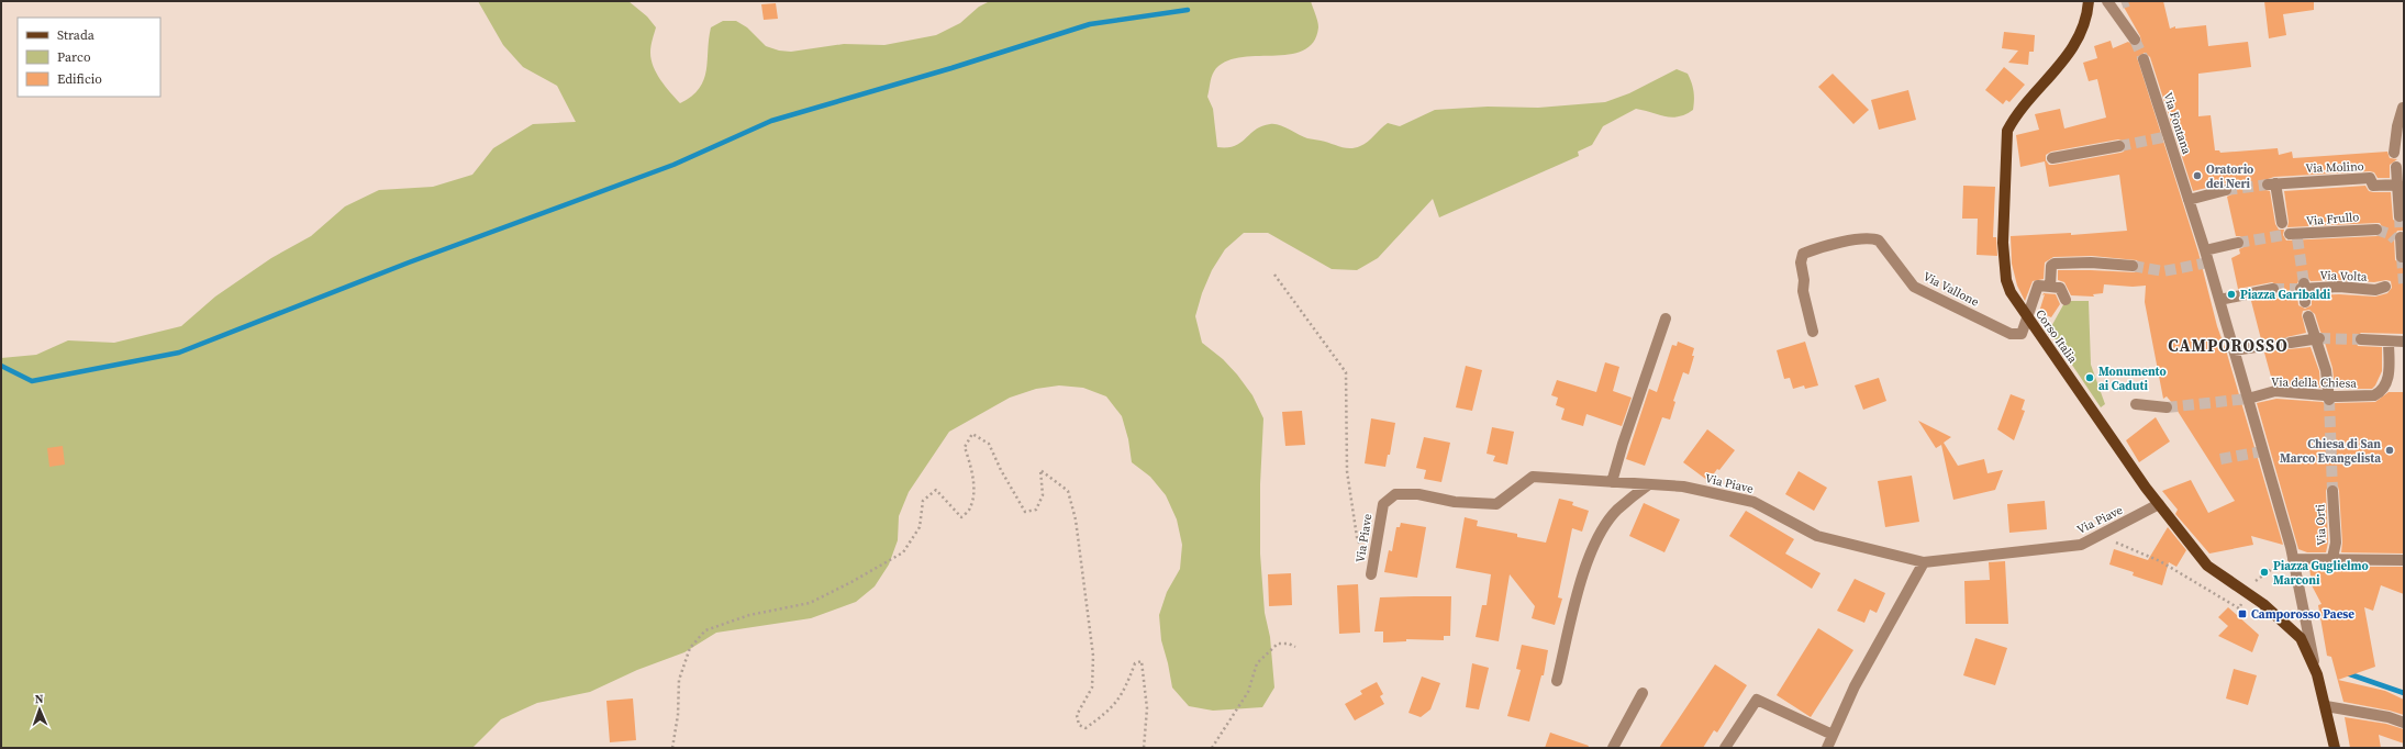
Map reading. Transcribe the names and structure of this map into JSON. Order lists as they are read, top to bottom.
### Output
{
  "streets": {
    "main road": ["Corso Italia"],
    "street": [
      "Via Fontana",
      "Via Molino",
      "Via Frullo",
      "Via Volta",
      "Via Vallone",
      "Via della Chiesa",
      "Via Piave",
      "Via Orti"
    ]
  },
  "crossings": [
    ["Via Fontana", "Corso Italia"],
    ["Via Fontana", "Via della Chiesa"],
    ["Via Vallone", "Corso Italia"],
    ["Corso Italia", "Via Piave"]
  ],
  "districts": ["CAMPOROSSO"],
  "places": {
    "other": [
      "Oratorio dei Neri",
      "Piazza Garibaldi",
      "Monumento ai Caduti",
      "Chiesa di San Marco Evangelista",
      "Piazza Guglielmo Marconi"
    ],
    "transit": ["Camporosso Paese"]
  },
  "legend": ["Strada", "Parco", "Edificio"],
  "north": "top"
}
